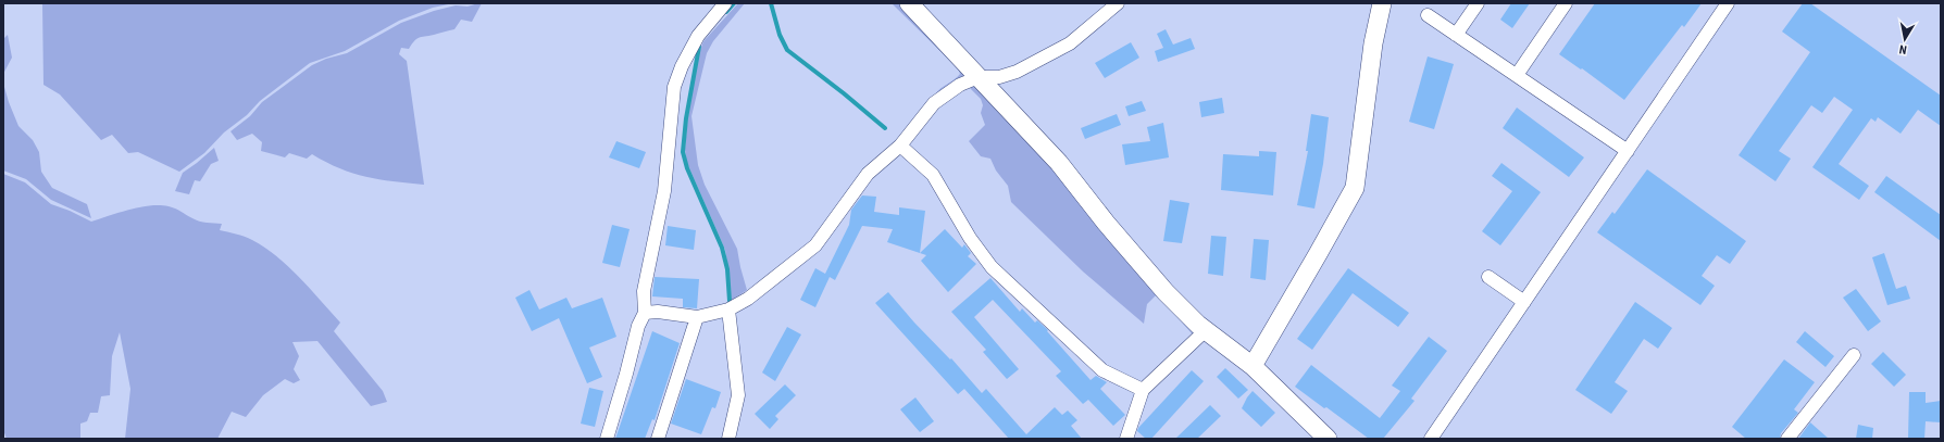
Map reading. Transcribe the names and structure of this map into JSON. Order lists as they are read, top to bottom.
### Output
{
  "north": "bottom"
}
